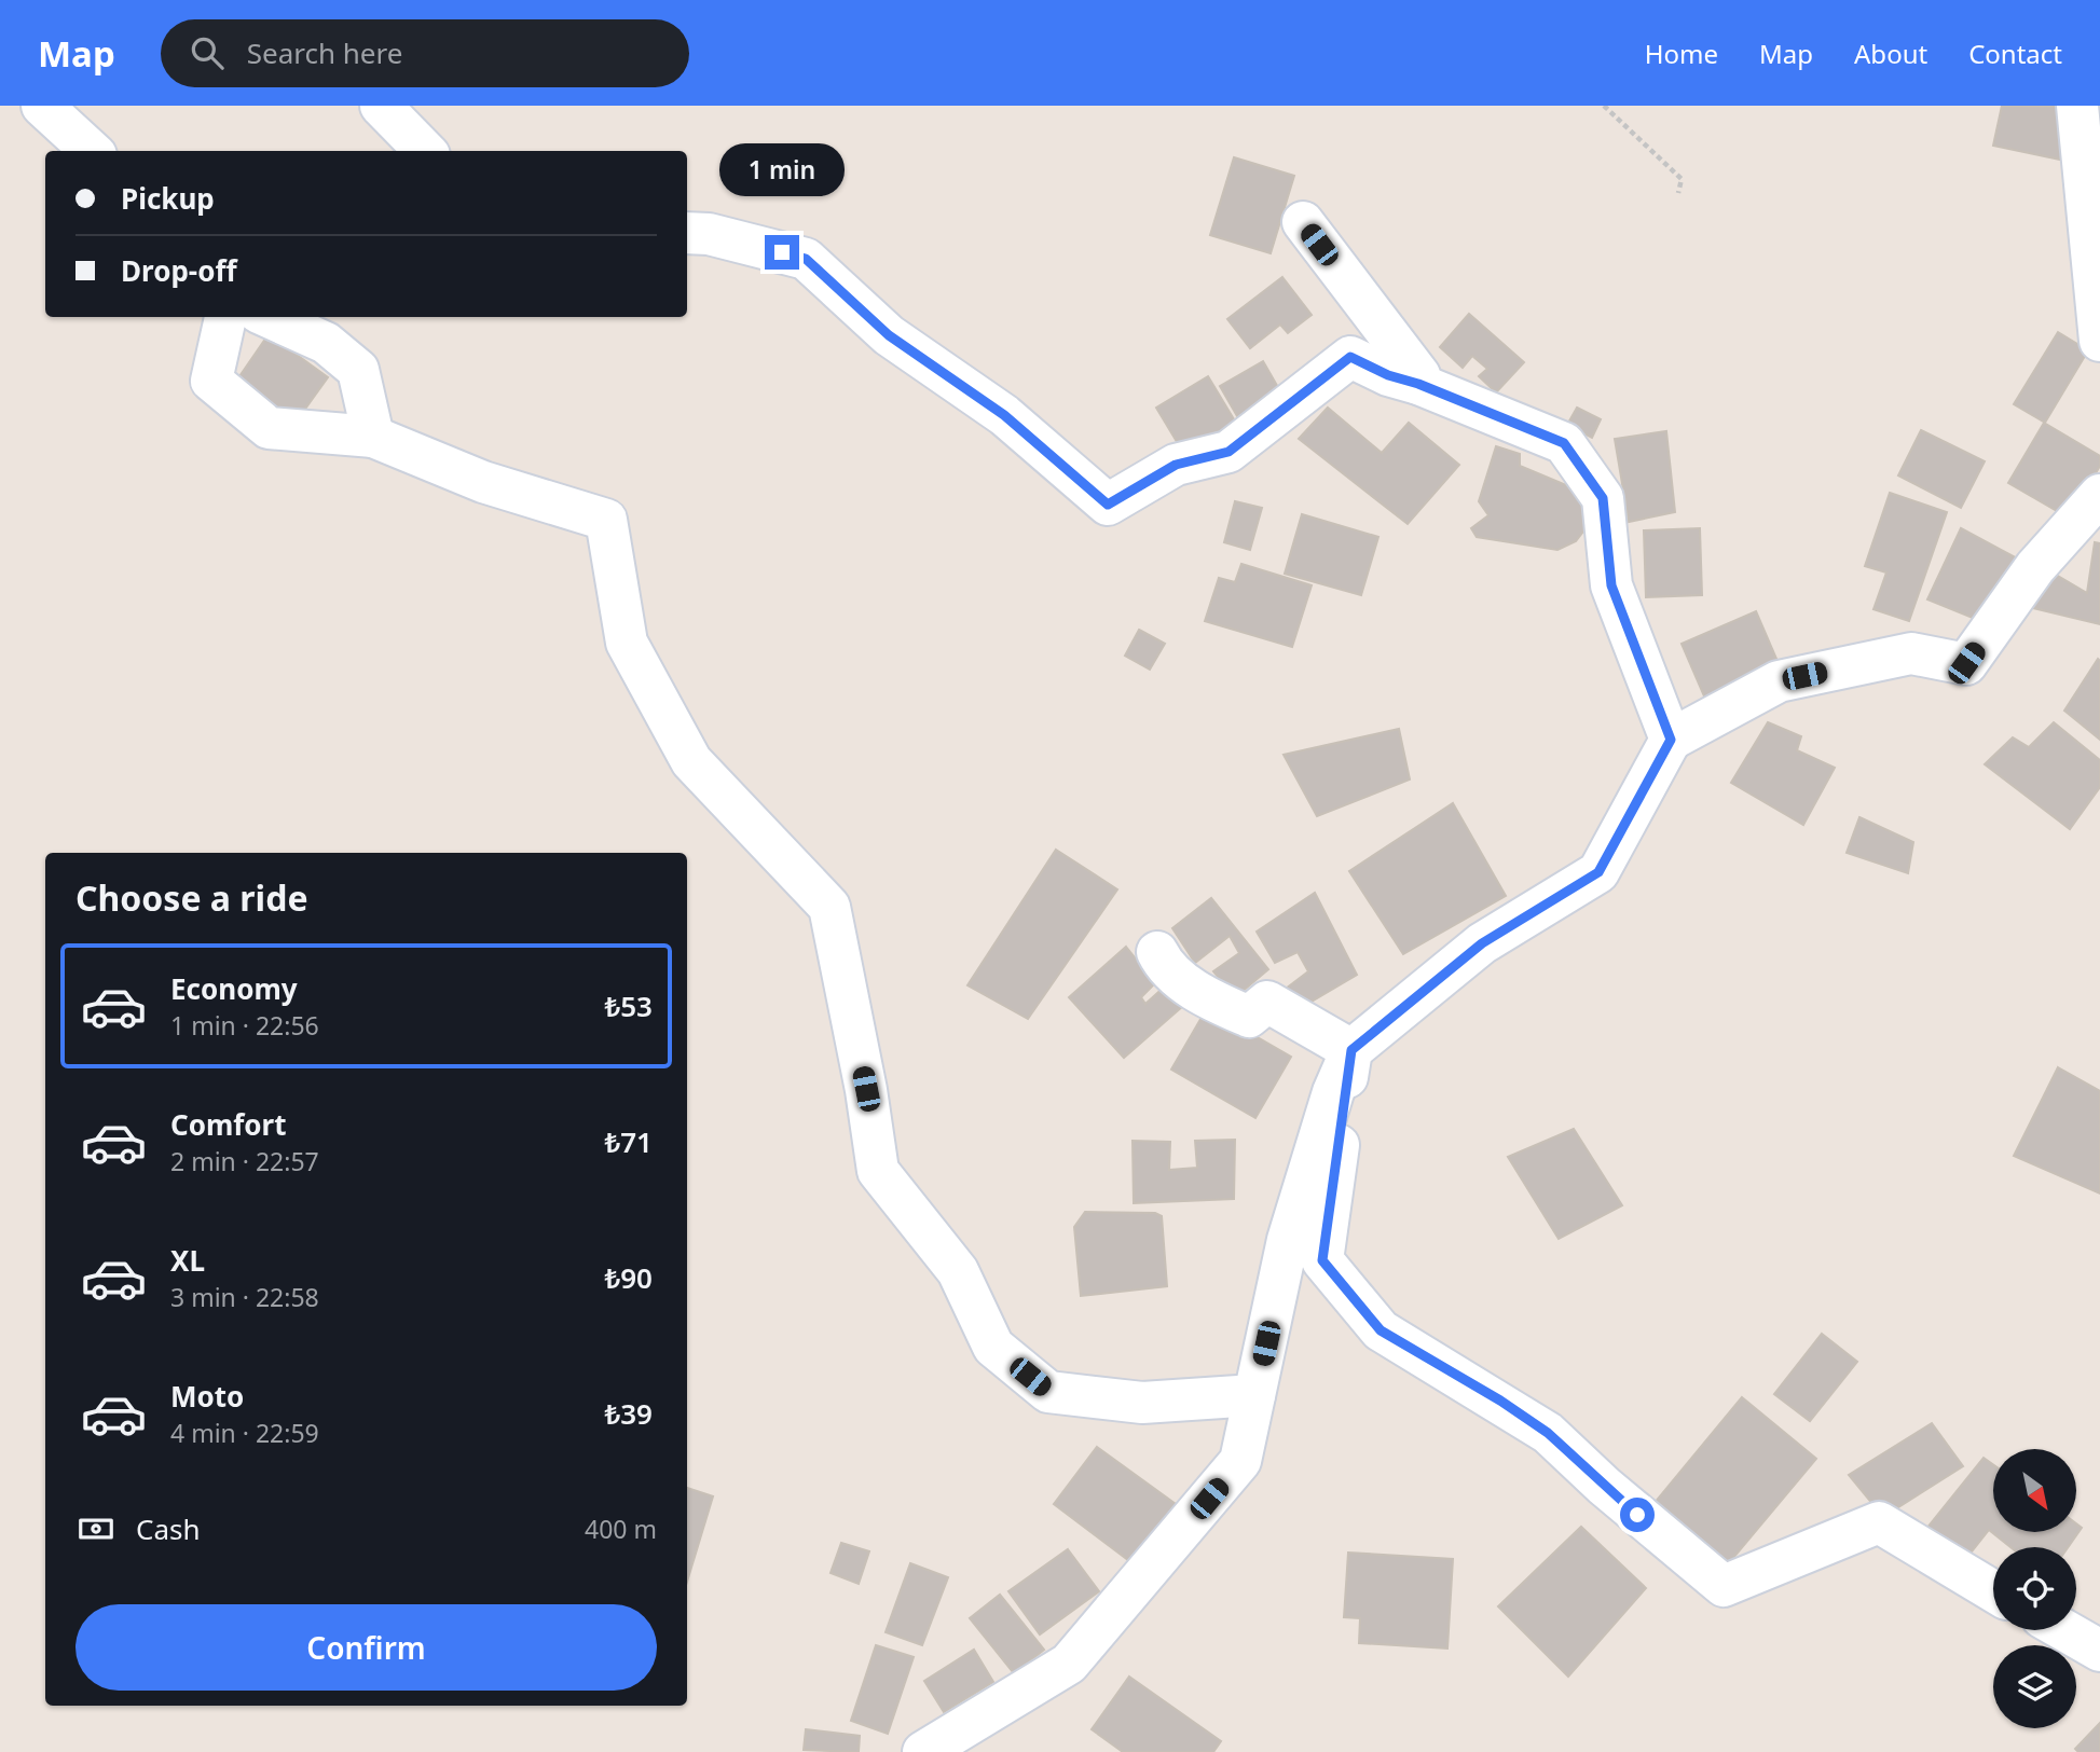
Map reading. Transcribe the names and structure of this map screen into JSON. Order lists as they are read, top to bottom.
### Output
{
  "north": "bottom right",
  "page": {
    "header": "Map",
    "search": "Search here",
    "nav": [
      "Home",
      "Map",
      "About",
      "Contact"
    ],
    "bubble": "1 min",
    "banner": ["Pickup", "Drop-off"],
    "heading": "Choose a ride",
    "list": [
      {
        "name": "Economy",
        "note": "1 min · 22:56",
        "value": "₺53"
      },
      {
        "name": "Comfort",
        "note": "2 min · 22:57",
        "value": "₺71"
      },
      {
        "name": "XL",
        "note": "3 min · 22:58",
        "value": "₺90"
      },
      {
        "name": "Moto",
        "note": "4 min · 22:59",
        "value": "₺39"
      }
    ],
    "pay": ["Cash", "400 m"],
    "buttons": "Confirm"
  }
}
